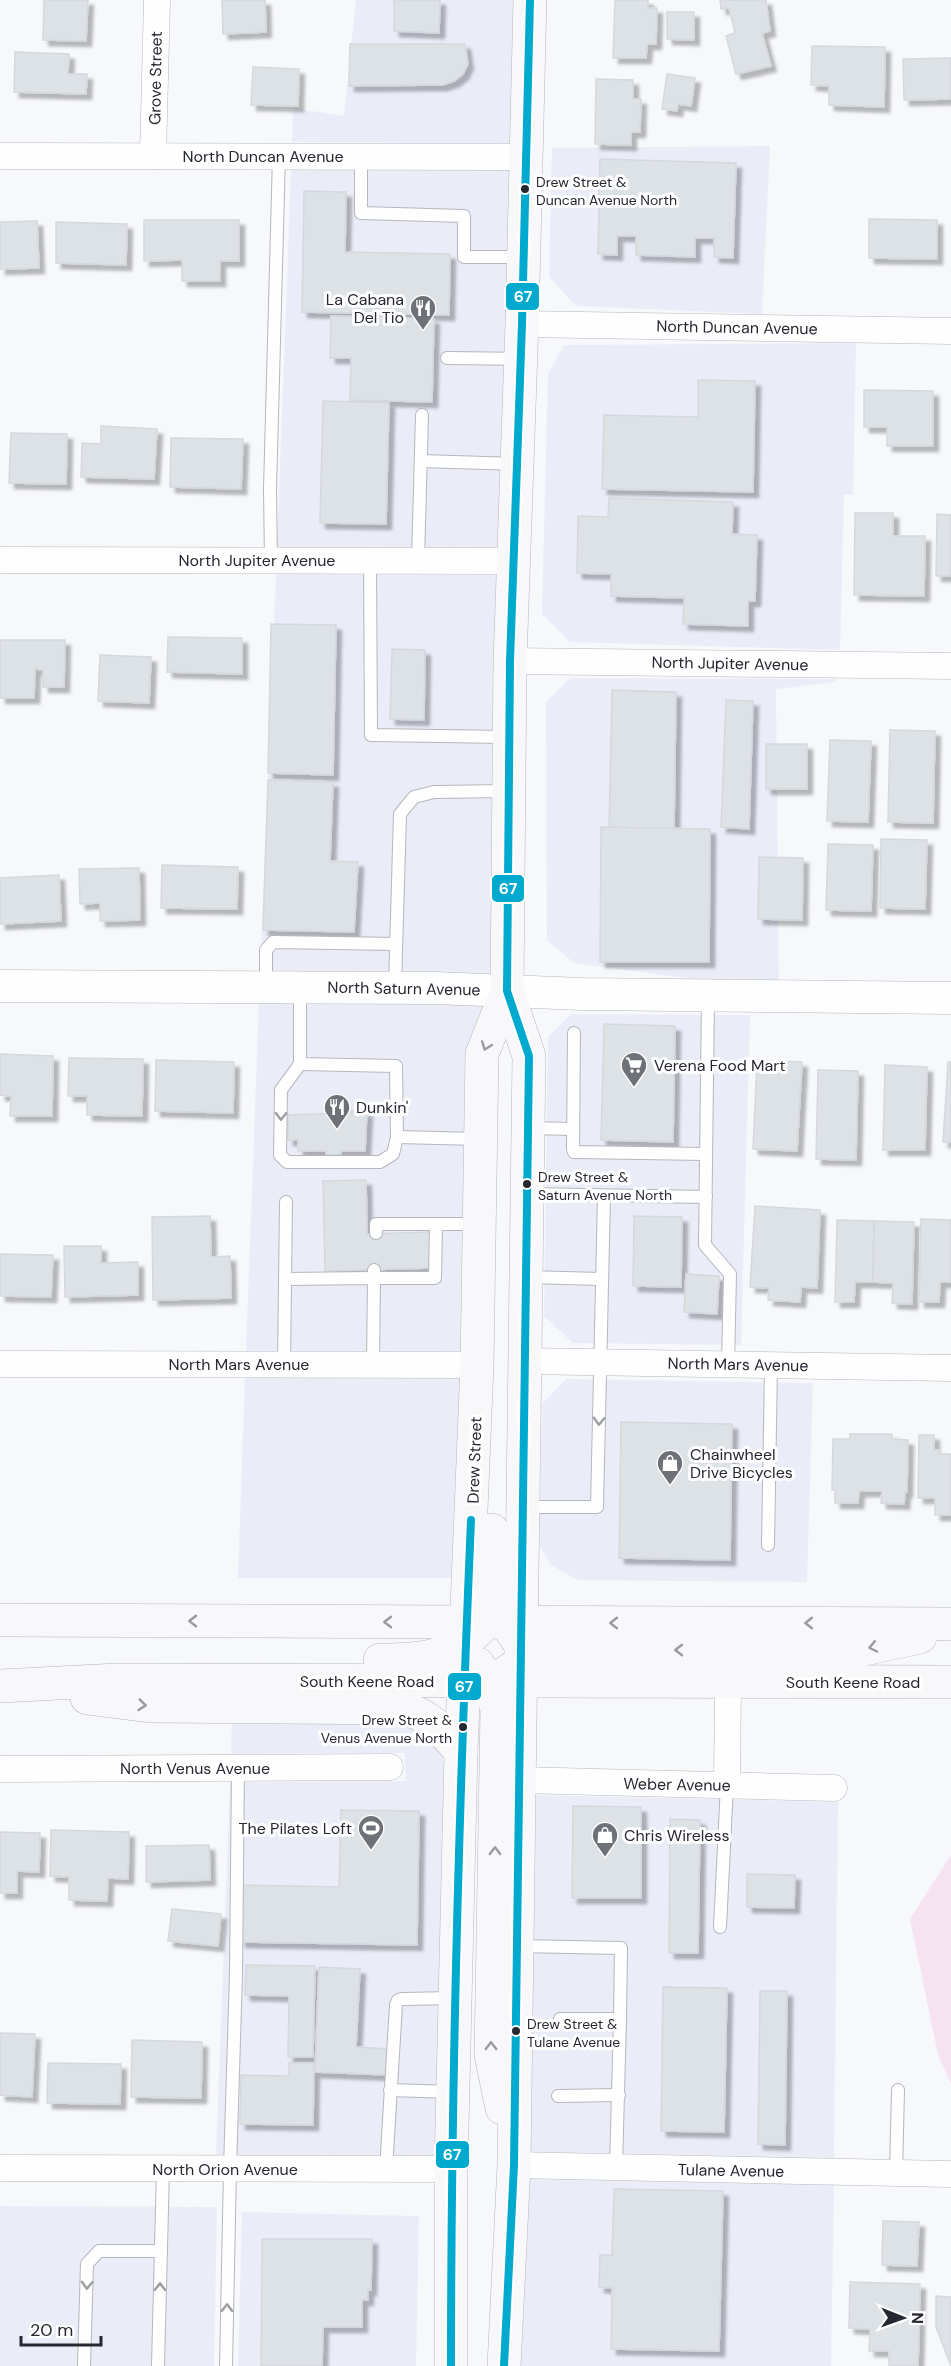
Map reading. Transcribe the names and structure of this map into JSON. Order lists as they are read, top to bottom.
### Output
{
  "streets": {
    "main road": ["Drew Street", "South Keene Road"],
    "street": [
      "Grove Street",
      "North Duncan Avenue",
      "North Jupiter Avenue",
      "North Saturn Avenue",
      "North Mars Avenue",
      "North Venus Avenue",
      "Weber Avenue",
      "North Orion Avenue",
      "Tulane Avenue"
    ]
  },
  "crossings": [
    ["Grove Street", "North Duncan Avenue"],
    ["North Duncan Avenue", "Drew Street"],
    ["North Jupiter Avenue", "Drew Street"],
    ["North Saturn Avenue", "Drew Street"],
    ["North Mars Avenue", "Drew Street"],
    ["Drew Street", "South Keene Road"],
    ["Drew Street", "Weber Avenue"],
    ["Drew Street", "North Orion Avenue"],
    ["Drew Street", "Tulane Avenue"]
  ],
  "places": {
    "other": [
      "Drew Street & Duncan Avenue North",
      "Drew Street & Saturn Avenue North",
      "Drew Street & Venus Avenue North",
      "Drew Street & Tulane Avenue"
    ],
    "restaurant": ["La Cabana Del Tio", "Dunkin'"],
    "supermarket": ["Verena Food Mart"],
    "shop": ["Chainwheel Drive Bicycles", "Chris Wireless"],
    "sports": ["The Pilates Loft"]
  },
  "lines": ["transit line 67"],
  "scale_bar": "20 m",
  "north": "right"
}
